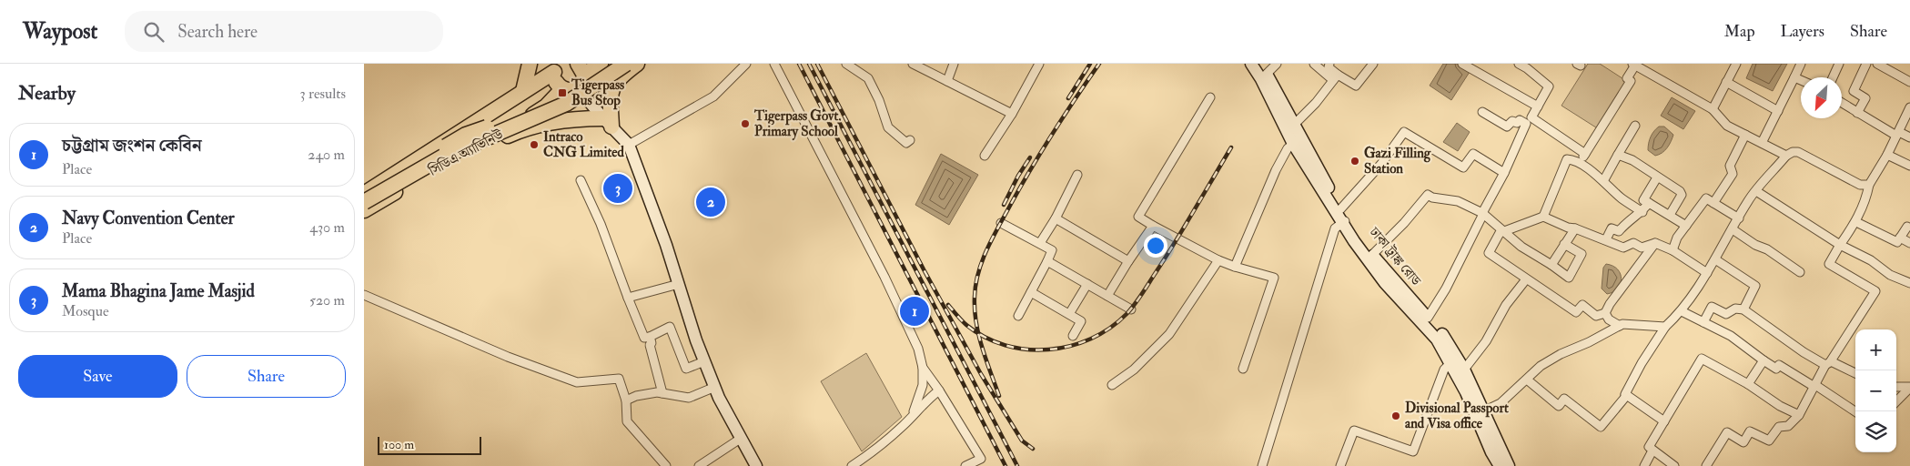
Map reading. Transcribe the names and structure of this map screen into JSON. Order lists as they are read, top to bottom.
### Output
{
  "streets": {
    "highway": ["সিডিএ অ্যাভিনিউ"],
    "main road": ["ঢাকা ট্রাঙ্ক রোড"]
  },
  "places": {
    "transit": ["Tigerpass Bus Stop"],
    "other": [
      "Tigerpass Govt. Primary School",
      "Intraco CNG Limited",
      "Gazi Filling Station",
      "Divisional Passport and Visa office"
    ]
  },
  "scale_bar": "100 m",
  "north": "bottom left",
  "page": {
    "header": "Waypost",
    "search": "Search here",
    "nav": ["Map", "Layers", "Share"],
    "heading": ["Nearby", "3 results"],
    "list": [
      {
        "mark": "1",
        "name": "চট্টগ্রাম জংশন কেবিন",
        "note": "Place",
        "value": "240 m"
      },
      {
        "mark": "2",
        "name": "Navy Convention Center",
        "note": "Place",
        "value": "430 m"
      },
      {
        "mark": "3",
        "name": "Mama Bhagina Jame Masjid",
        "note": "Mosque",
        "value": "520 m"
      }
    ],
    "pins": ["3", "2", "1"],
    "map_buttons": ["+", "−"],
    "buttons": ["Save", "Share"],
    "scale": "100 m"
  }
}
